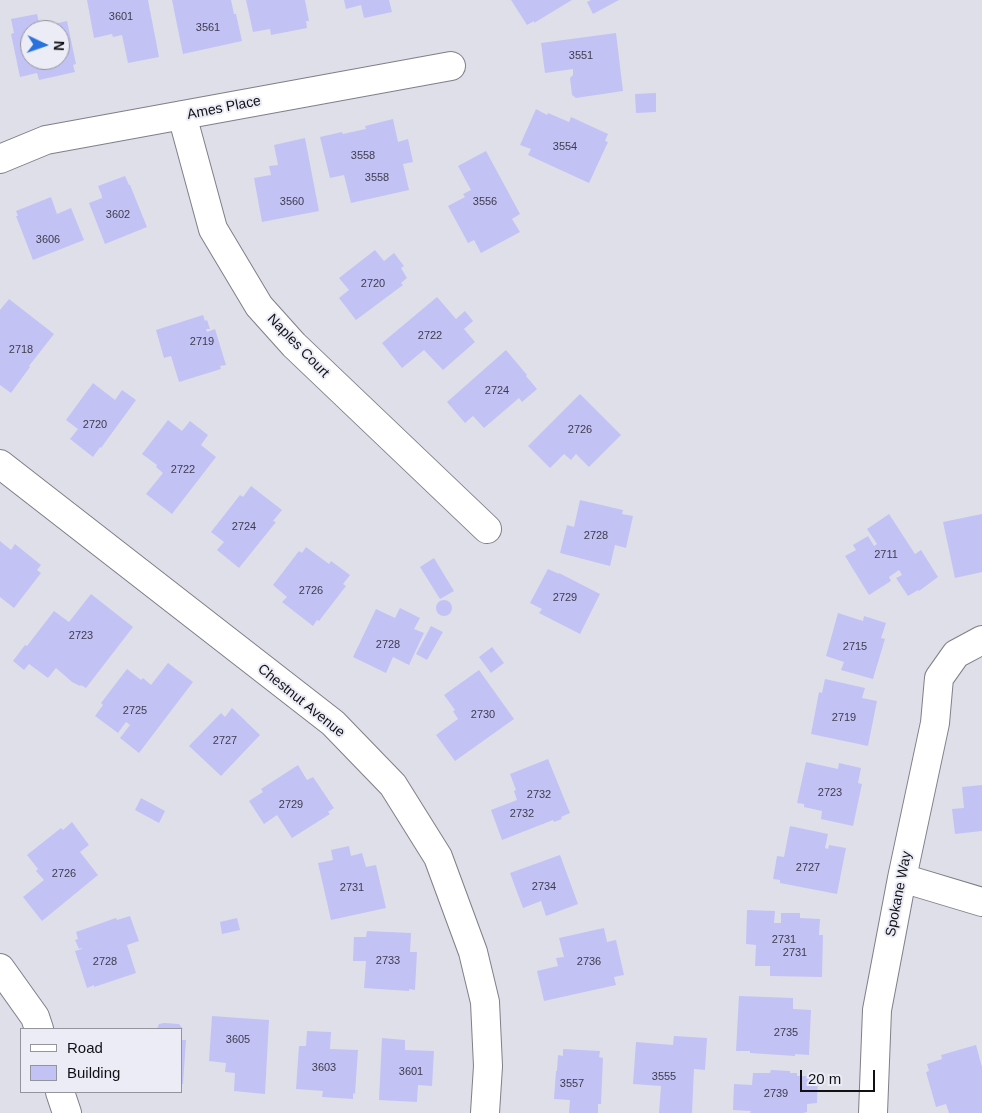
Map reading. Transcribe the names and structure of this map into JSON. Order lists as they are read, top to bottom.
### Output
{
  "streets": {
    "street": [
      "Ames Place",
      "Naples Court",
      "Chestnut Avenue",
      "Spokane Way"
    ]
  },
  "crossings": [
    ["Ames Place", "Naples Court"]
  ],
  "house_numbers": [
    "3601",
    "3561",
    "3551",
    "3554",
    "3558",
    "3558",
    "3560",
    "3556",
    "3602",
    "3606",
    "2720",
    "2722",
    "2719",
    "2718",
    "2724",
    "2720",
    "2726",
    "2722",
    "2724",
    "2728",
    "2711",
    "2726",
    "2729",
    "2723",
    "2728",
    "2715",
    "2725",
    "2730",
    "2719",
    "2727",
    "2723",
    "2732",
    "2729",
    "2732",
    "2727",
    "2726",
    "2734",
    "2731",
    "2731",
    "2731",
    "2733",
    "2728",
    "2736",
    "2735",
    "3605",
    "3603",
    "3601",
    "3555",
    "3557",
    "2739"
  ],
  "legend": ["Road", "Building"],
  "scale_bar": "20 m",
  "north": "right"
}
